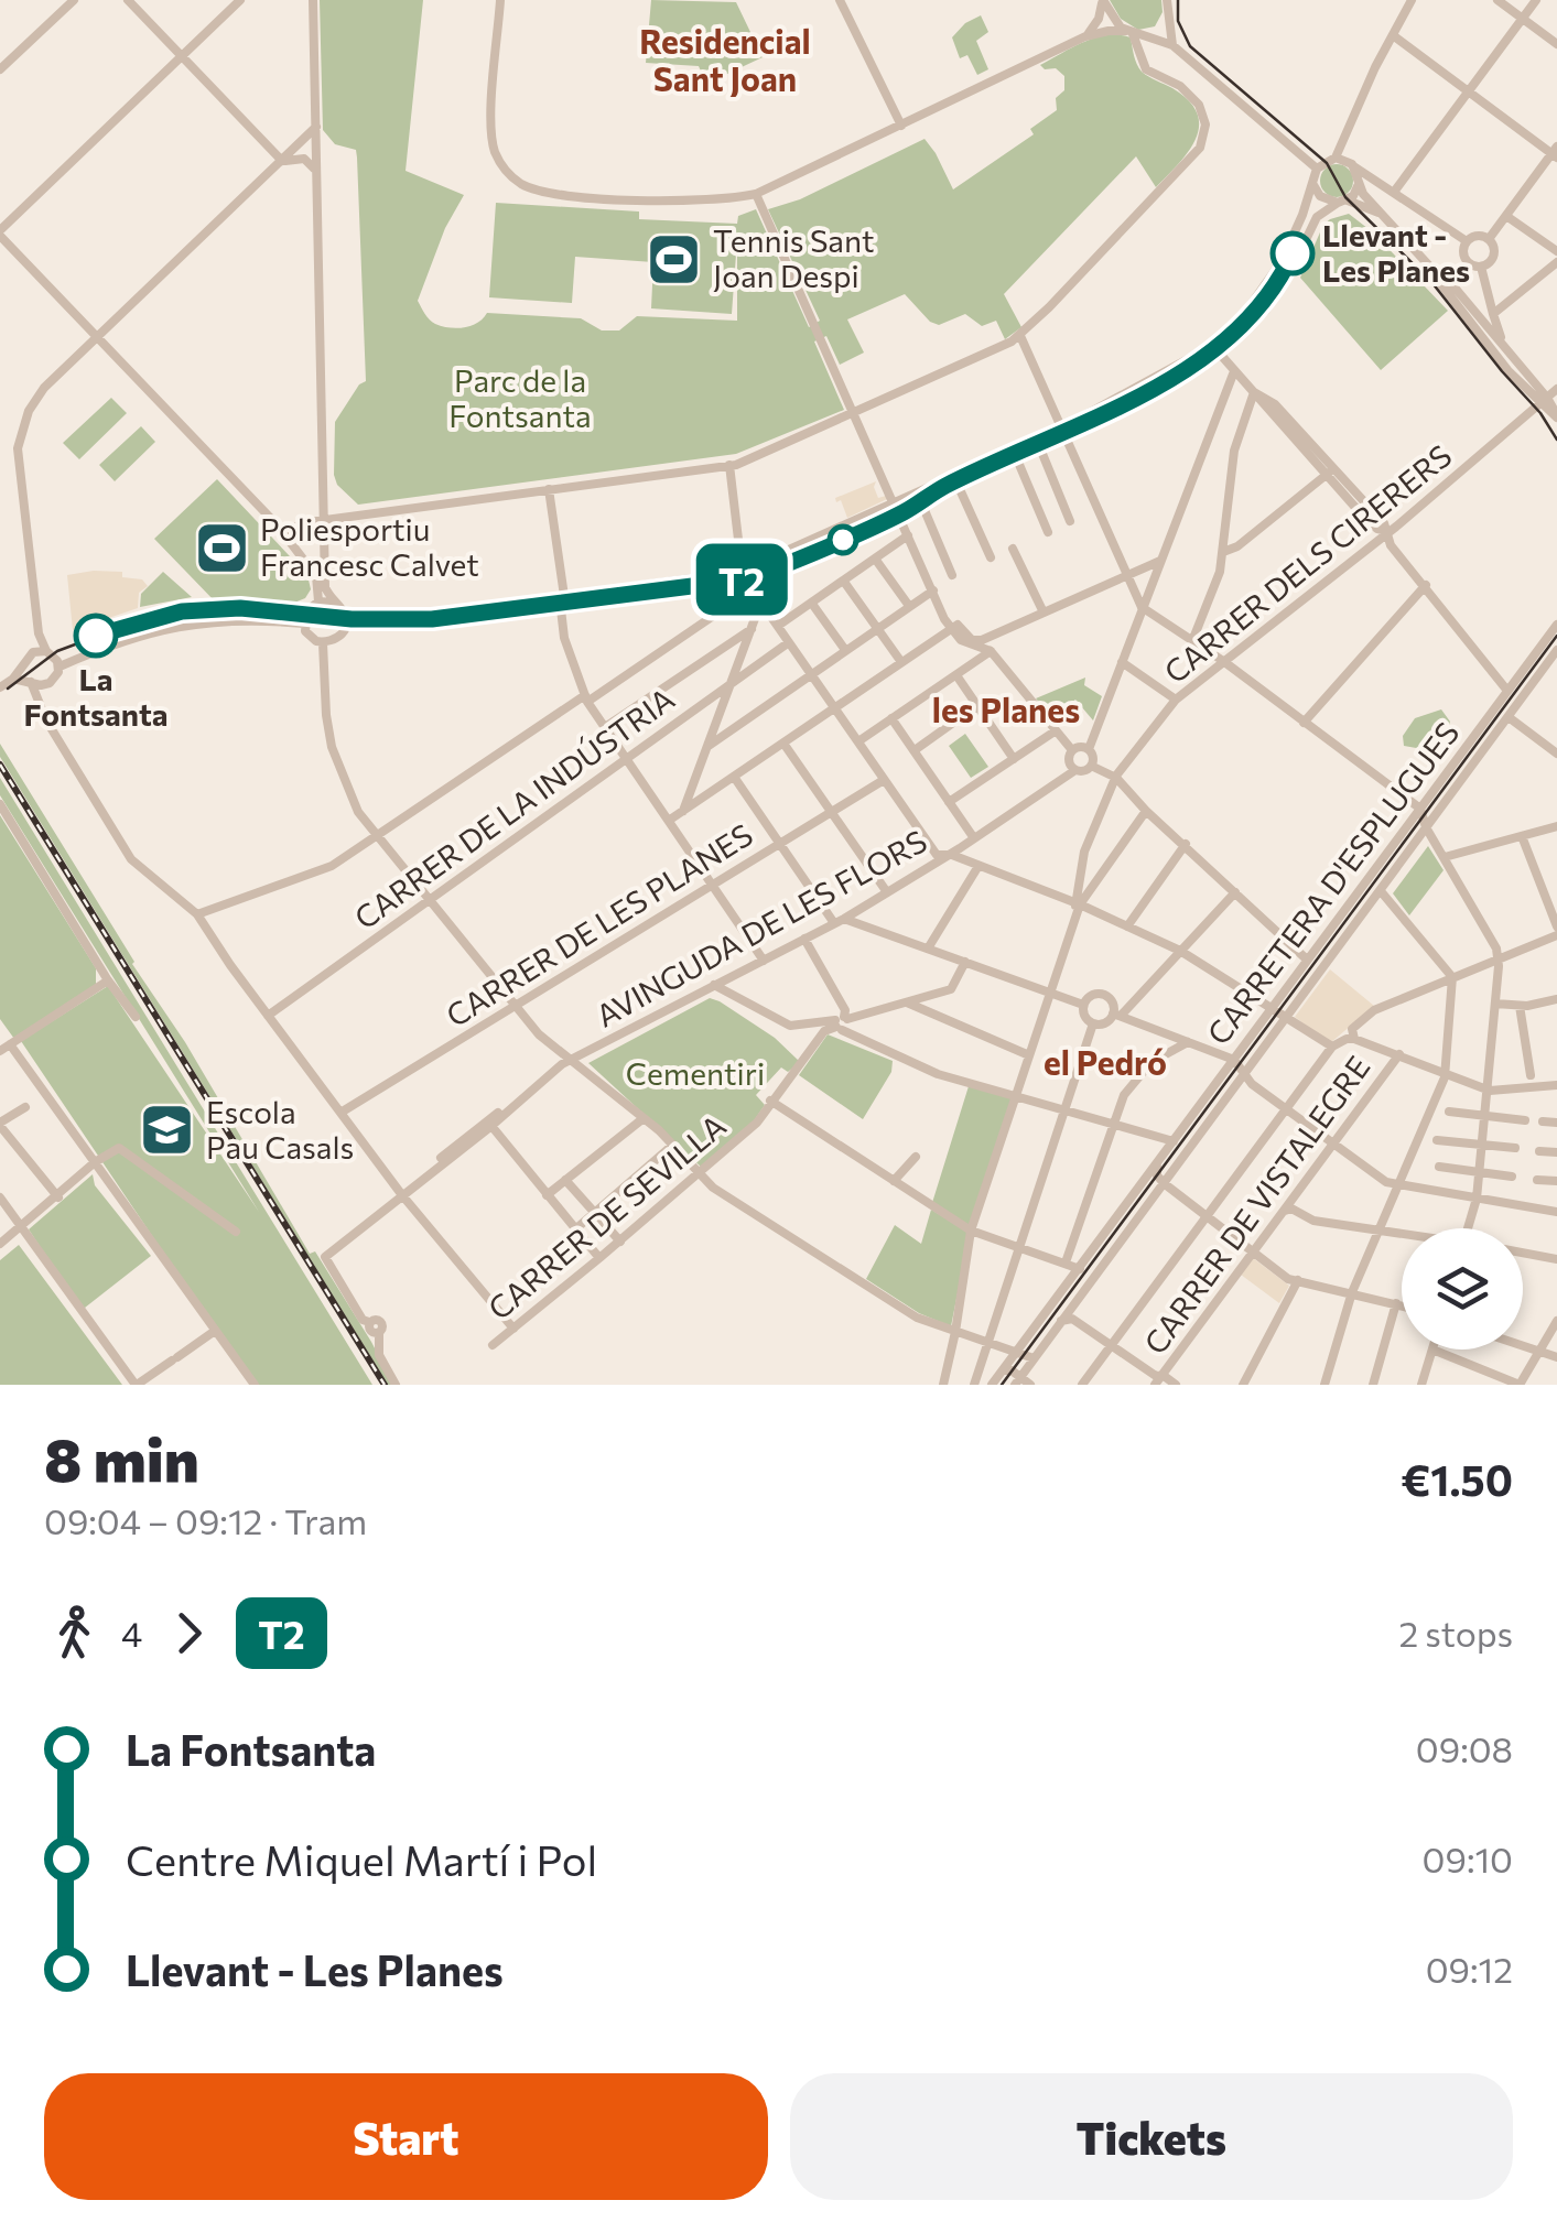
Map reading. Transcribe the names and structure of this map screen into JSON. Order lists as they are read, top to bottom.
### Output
{
  "streets": {
    "street": [
      "CARRER DELS CIRERERS",
      "CARRER DE LA INDÚSTRIA",
      "CARRETERA D'ESPLUGUES",
      "CARRER DE LES PLANES",
      "AVINGUDA DE LES FLORS",
      "CARRER DE VISTALEGRE",
      "CARRER DE SEVILLA"
    ]
  },
  "districts": ["Residencial Sant Joan", "les Planes", "el Pedró"],
  "parks": ["Parc de la Fontsanta", "Cementiri"],
  "places": {
    "other": ["Llevant - Les Planes", "La Fontsanta"],
    "sports": ["Tennis Sant Joan Despi", "Poliesportiu Francesc Calvet"],
    "school or university": ["Escola Pau Casals"]
  },
  "lines": ["tram line T2"],
  "page": {
    "on_map": "T2",
    "heading": ["8 min", "09:04 – 09:12 · Tram", "€1.50"],
    "legs": ["4", "T2", "2 stops"],
    "list": [
      {
        "name": "La Fontsanta",
        "value": "09:08"
      },
      {
        "name": "Centre Miquel Martí i Pol",
        "value": "09:10"
      },
      {
        "name": "Llevant - Les Planes",
        "value": "09:12"
      }
    ],
    "buttons": ["Start", "Tickets"]
  }
}
